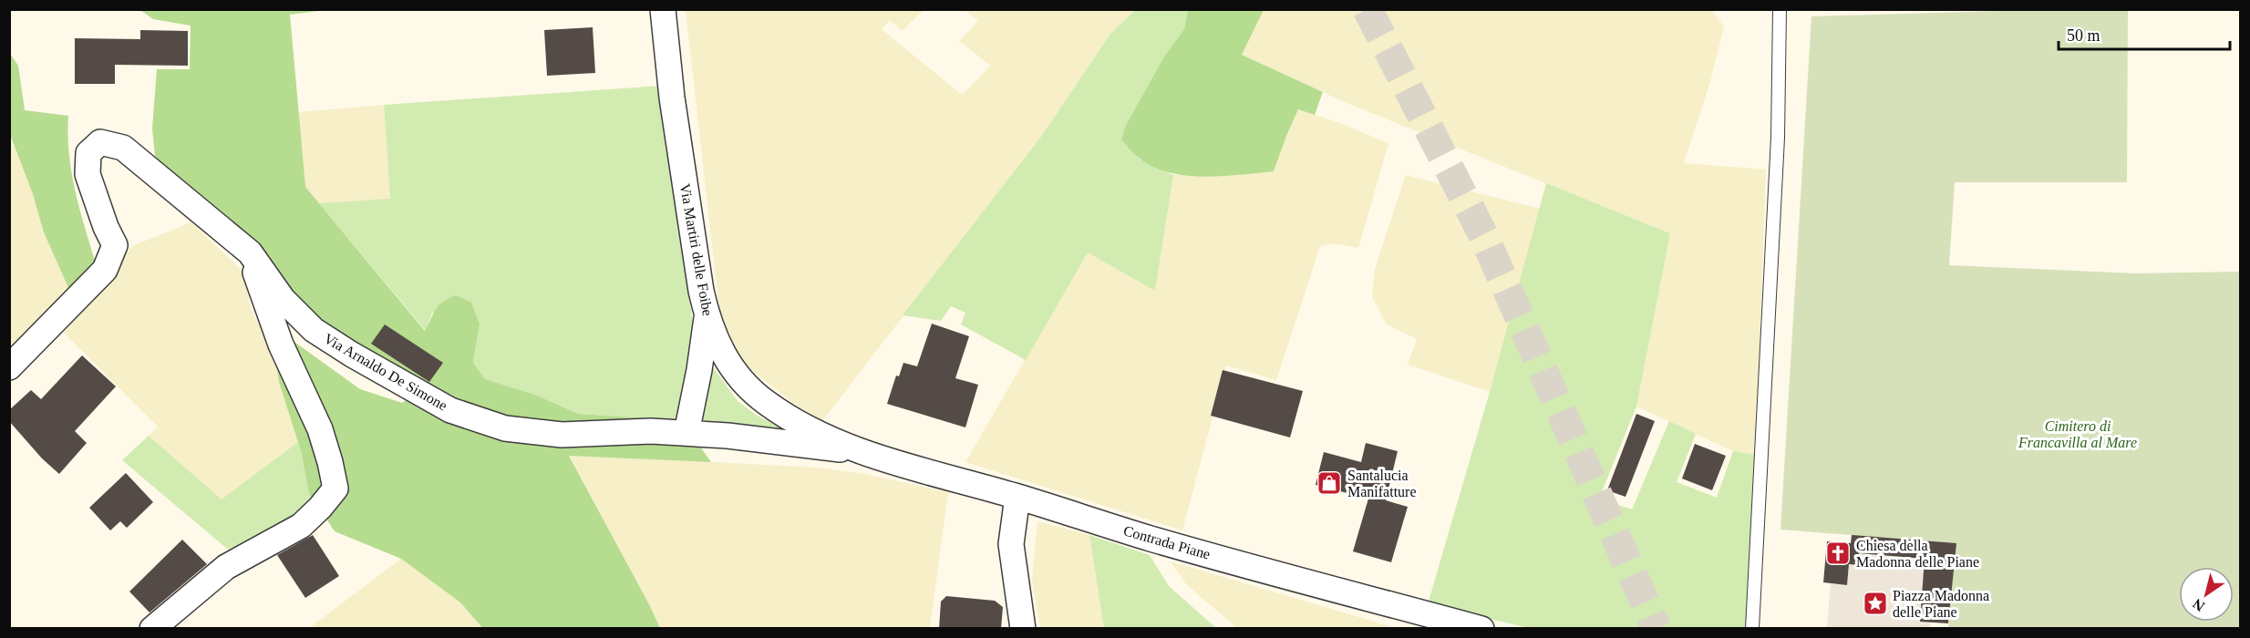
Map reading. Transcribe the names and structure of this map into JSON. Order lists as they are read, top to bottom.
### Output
{
  "streets": {
    "street": ["Via Martiri delle Foibe", "Via Arnaldo De Simone", "Contrada Piane"]
  },
  "crossings": [
    ["Via Martiri delle Foibe", "Via Arnaldo De Simone"],
    ["Via Martiri delle Foibe", "Contrada Piane"],
    ["Via Arnaldo De Simone", "Contrada Piane"]
  ],
  "parks": ["Cimitero di Francavilla al Mare"],
  "places": {
    "shop": ["Santalucia Manifatture"],
    "church": ["Chiesa della Madonna delle Piane"],
    "place": ["Piazza Madonna delle Piane"]
  },
  "scale_bar": "50 m",
  "north": "bottom left"
}
